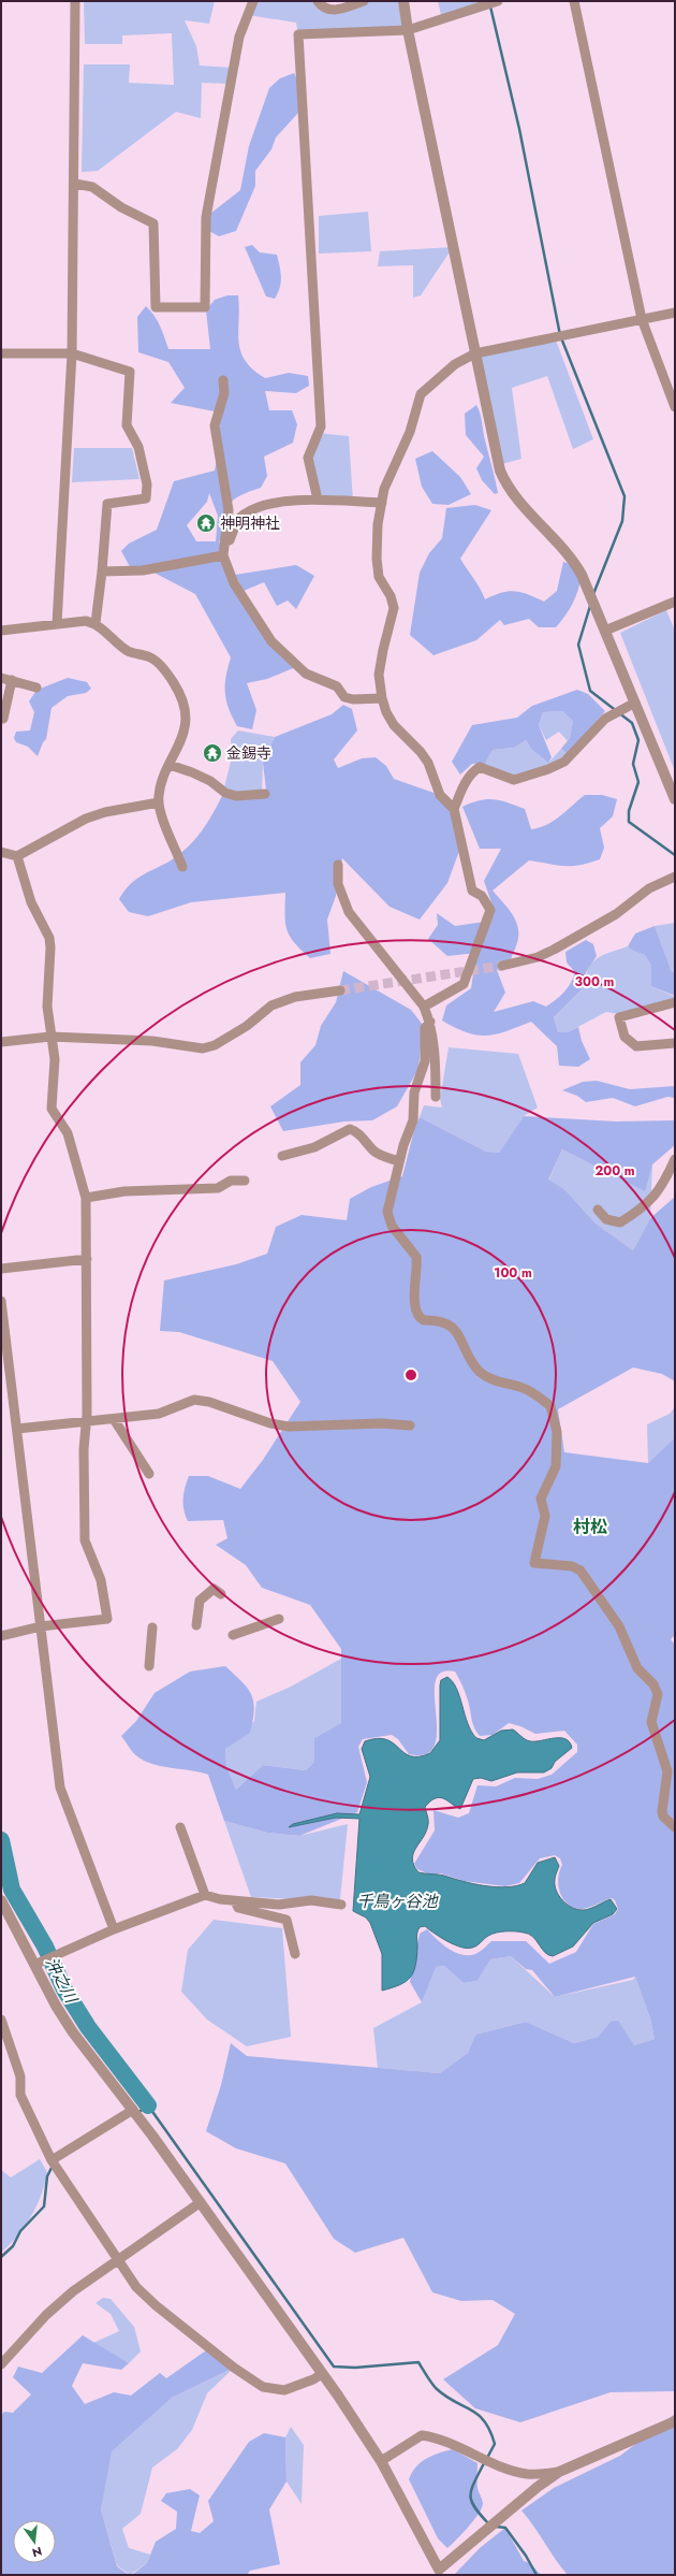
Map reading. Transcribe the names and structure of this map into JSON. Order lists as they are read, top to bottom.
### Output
{
  "districts": ["村松"],
  "water": ["千鳥ヶ谷池", "沖之川"],
  "places": {
    "temple": ["神明神社", "金錫寺"]
  },
  "north": "bottom",
  "rings": ["300 m", "200 m", "100 m"]
}
